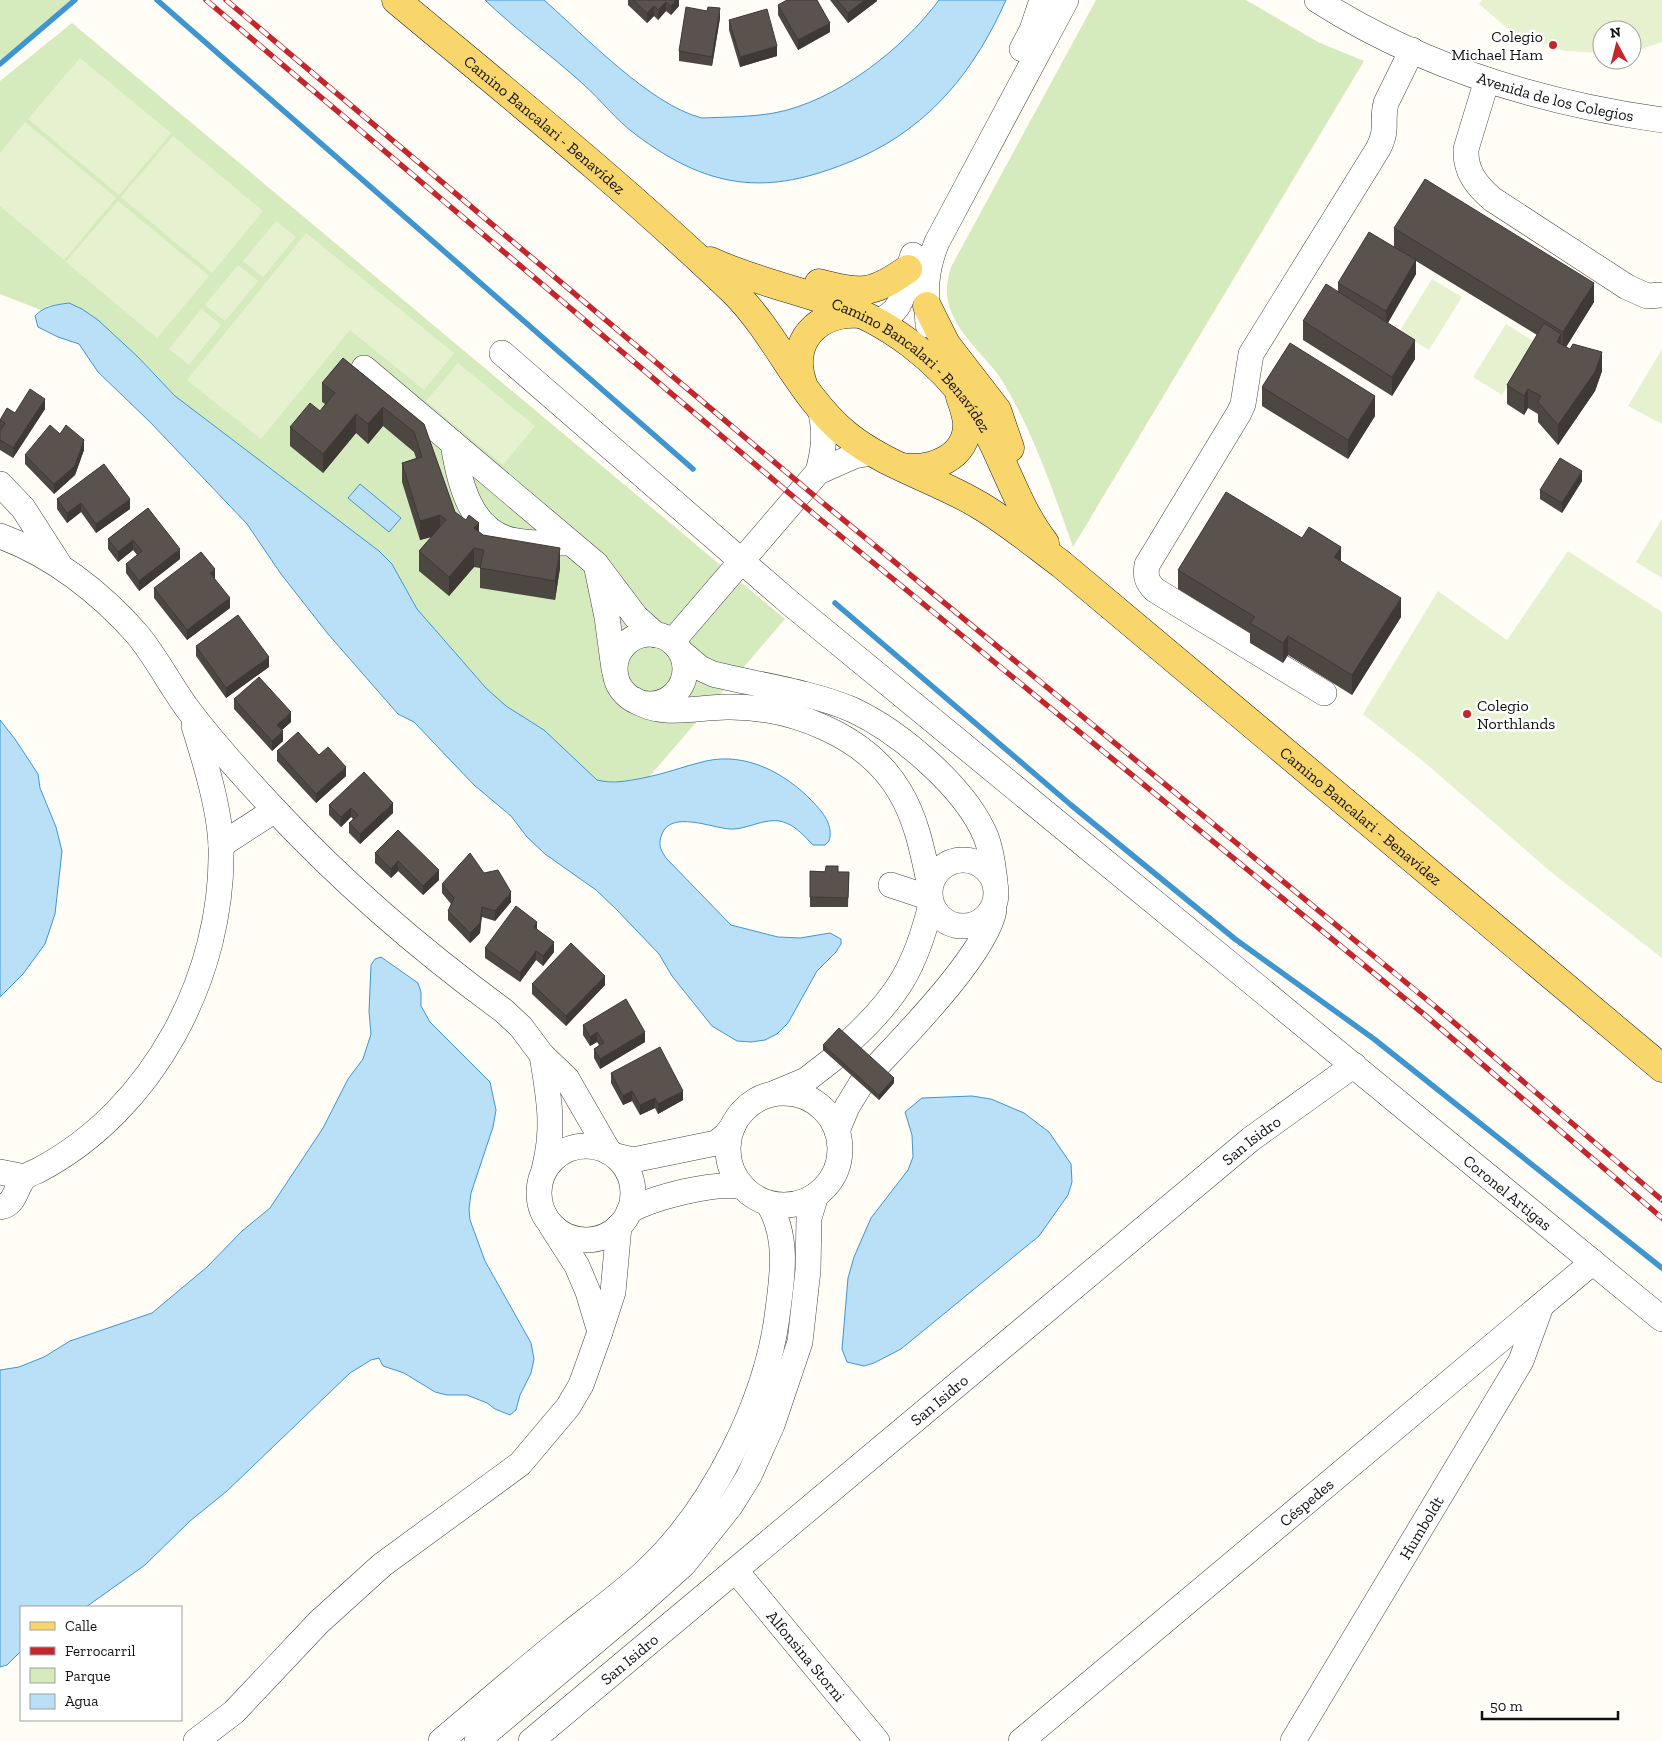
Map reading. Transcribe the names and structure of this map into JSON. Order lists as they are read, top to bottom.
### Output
{
  "streets": {
    "main road": ["Camino Bancalari - Benavídez"],
    "street": [
      "Avenida de los Colegios",
      "San Isidro",
      "Coronel Artigas",
      "Céspedes",
      "Humboldt",
      "Alfonsina Storni"
    ]
  },
  "crossings": [
    ["San Isidro", "Coronel Artigas"],
    ["San Isidro", "Alfonsina Storni"],
    ["Coronel Artigas", "Céspedes"],
    ["Céspedes", "Humboldt"]
  ],
  "places": ["Colegio Michael Ham", "Colegio Northlands"],
  "legend": [
    "Calle",
    "Ferrocarril",
    "Parque",
    "Agua"
  ],
  "scale_bar": "50 m",
  "north": "top"
}
